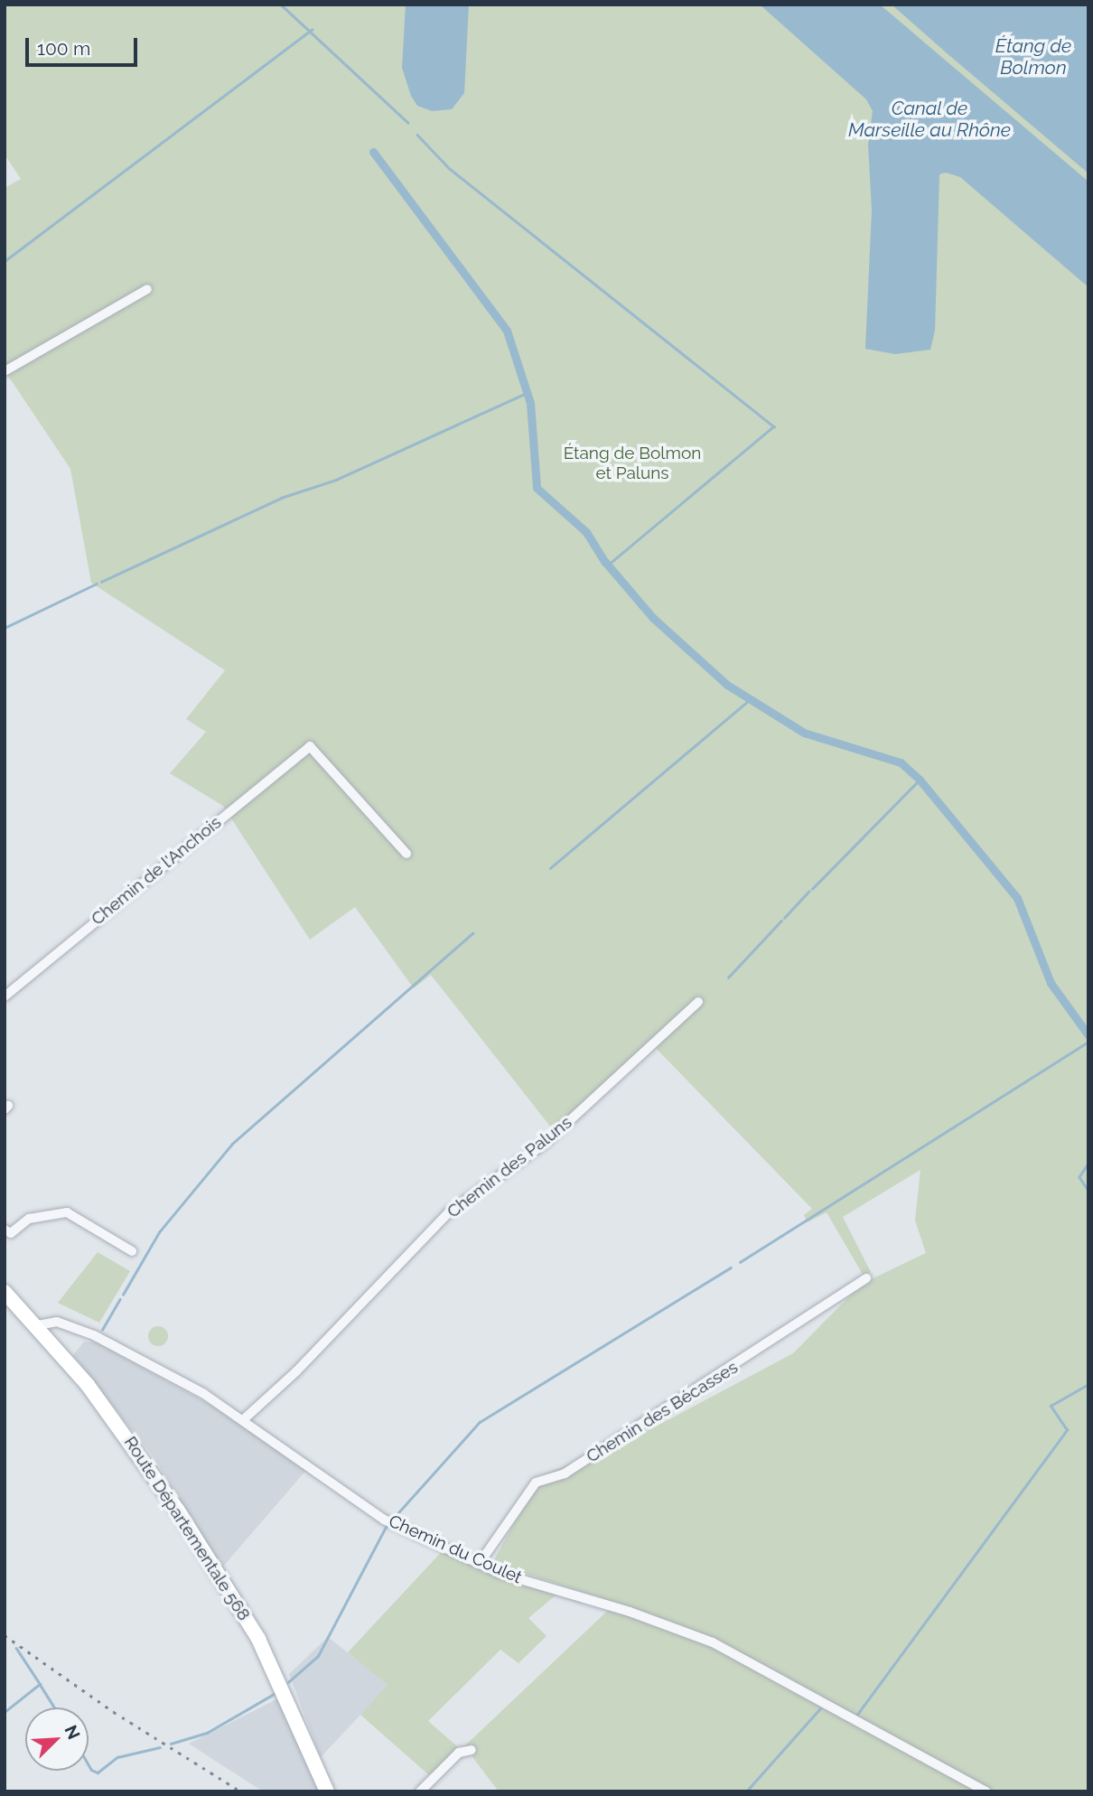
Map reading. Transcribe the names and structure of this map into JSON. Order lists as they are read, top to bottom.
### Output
{
  "streets": {
    "main road": ["Route Départementale 568"],
    "street": [
      "Chemin de l'Anchois",
      "Chemin des Paluns",
      "Chemin des Bécasses",
      "Chemin du Coulet"
    ]
  },
  "crossings": [
    ["Chemin des Paluns", "Chemin du Coulet"],
    ["Chemin des Bécasses", "Chemin du Coulet"],
    ["Route Départementale 568", "Chemin du Coulet"]
  ],
  "water": ["Étang de Bolmon", "Canal de Marseille au Rhône"],
  "parks": ["Étang de Bolmon et Paluns"],
  "scale_bar": "100 m",
  "north": "top right"
}
